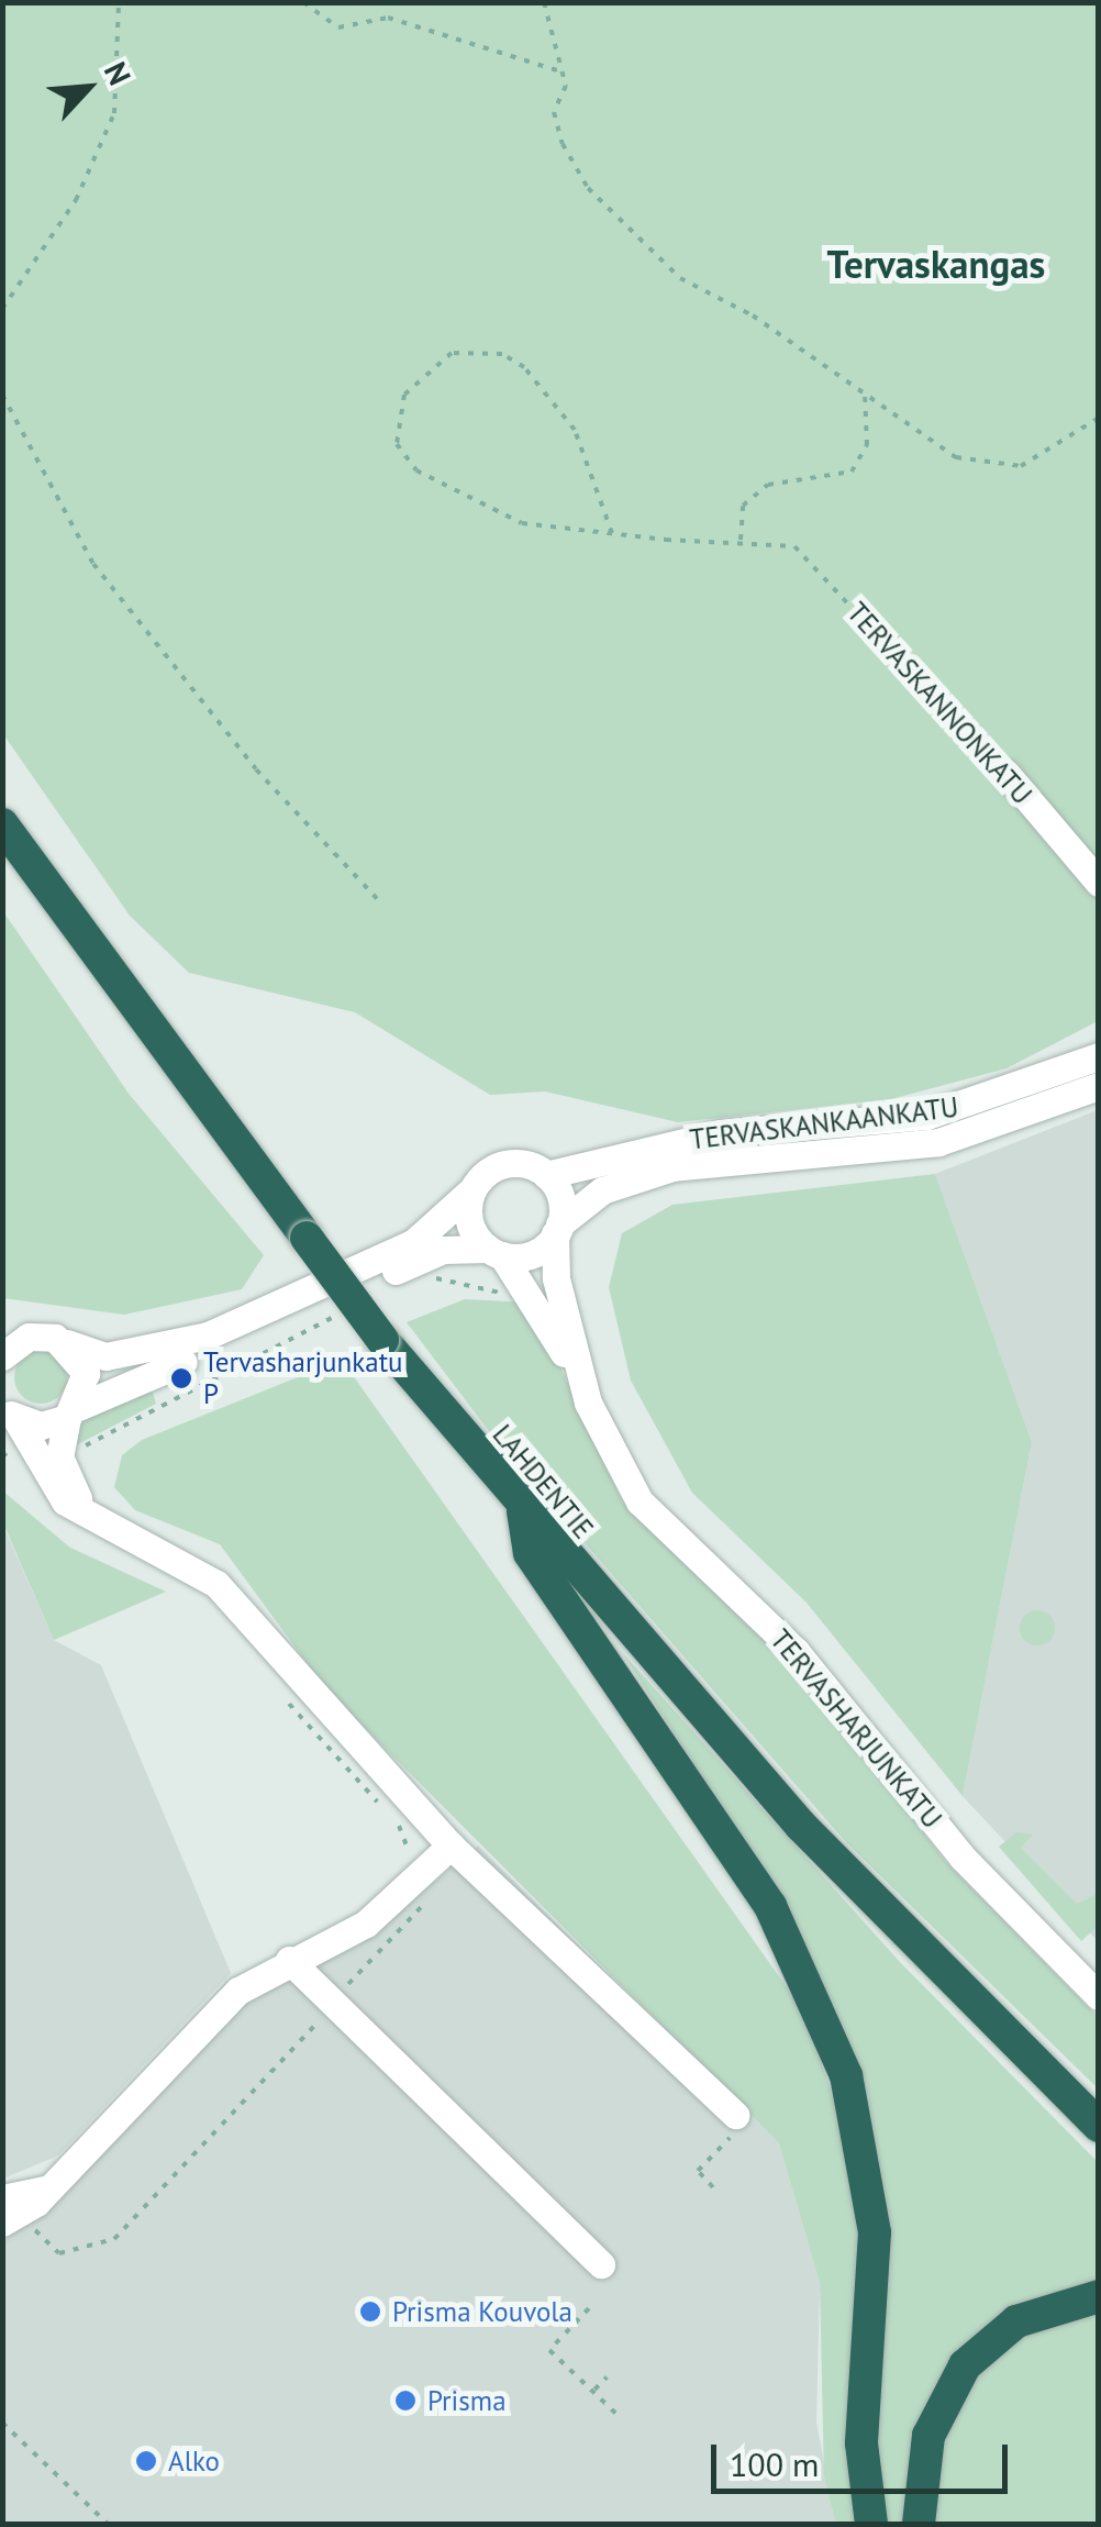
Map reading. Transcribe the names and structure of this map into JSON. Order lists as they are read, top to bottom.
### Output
{
  "streets": {
    "highway": ["LAHDENTIE"],
    "street": ["TERVASKANNONKATU", "TERVASKANKAANKATU", "TERVASHARJUNKATU"]
  },
  "crossings": [
    ["TERVASKANKAANKATU", "TERVASHARJUNKATU"]
  ],
  "districts": ["Tervaskangas"],
  "places": [
    "Tervasharjunkatu P",
    "Prisma Kouvola",
    "Prisma",
    "Alko"
  ],
  "scale_bar": "100 m",
  "north": "top right"
}
